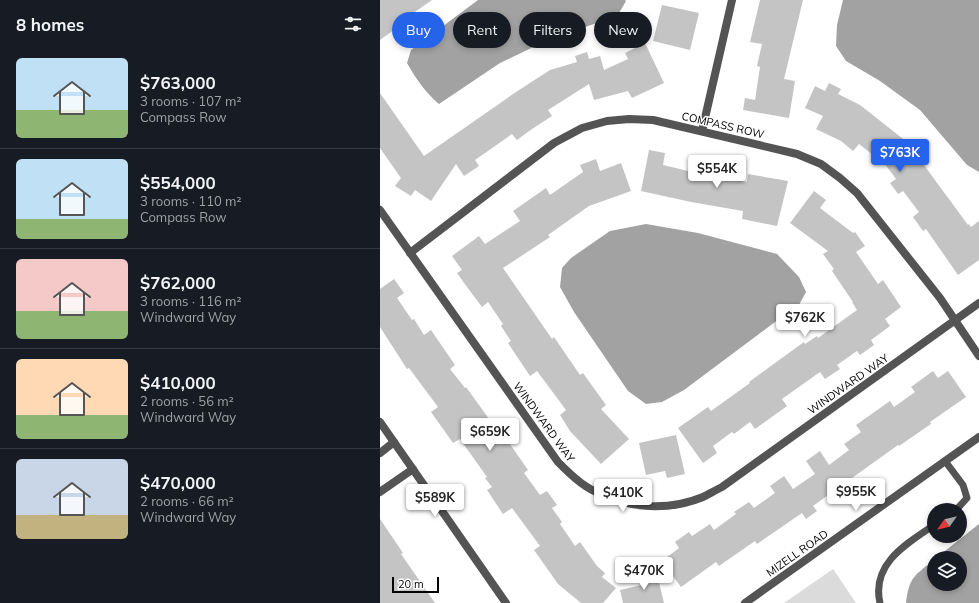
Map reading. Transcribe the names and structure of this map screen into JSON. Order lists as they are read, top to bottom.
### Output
{
  "streets": {
    "street": ["COMPASS ROW", "WINDWARD WAY", "MIZELL ROAD"]
  },
  "crossings": [
    ["COMPASS ROW", "WINDWARD WAY"]
  ],
  "scale_bar": "20 m",
  "north": "bottom left",
  "page": {
    "heading": "8 homes",
    "chip": [
      "Buy",
      "Rent",
      "Filters",
      "New"
    ],
    "list": [
      {
        "name": "$763,000",
        "note": "3 rooms · 107 m² · Compass Row"
      },
      {
        "name": "$554,000",
        "note": "3 rooms · 110 m² · Compass Row"
      },
      {
        "name": "$762,000",
        "note": "3 rooms · 116 m² · Windward Way"
      },
      {
        "name": "$410,000",
        "note": "2 rooms · 56 m² · Windward Way"
      },
      {
        "name": "$470,000",
        "note": "2 rooms · 66 m² · Windward Way"
      }
    ],
    "price": [
      "$763K",
      "$554K",
      "$762K",
      "$659K",
      "$955K",
      "$410K",
      "$589K",
      "$470K"
    ],
    "scale": "20 m"
  }
}
